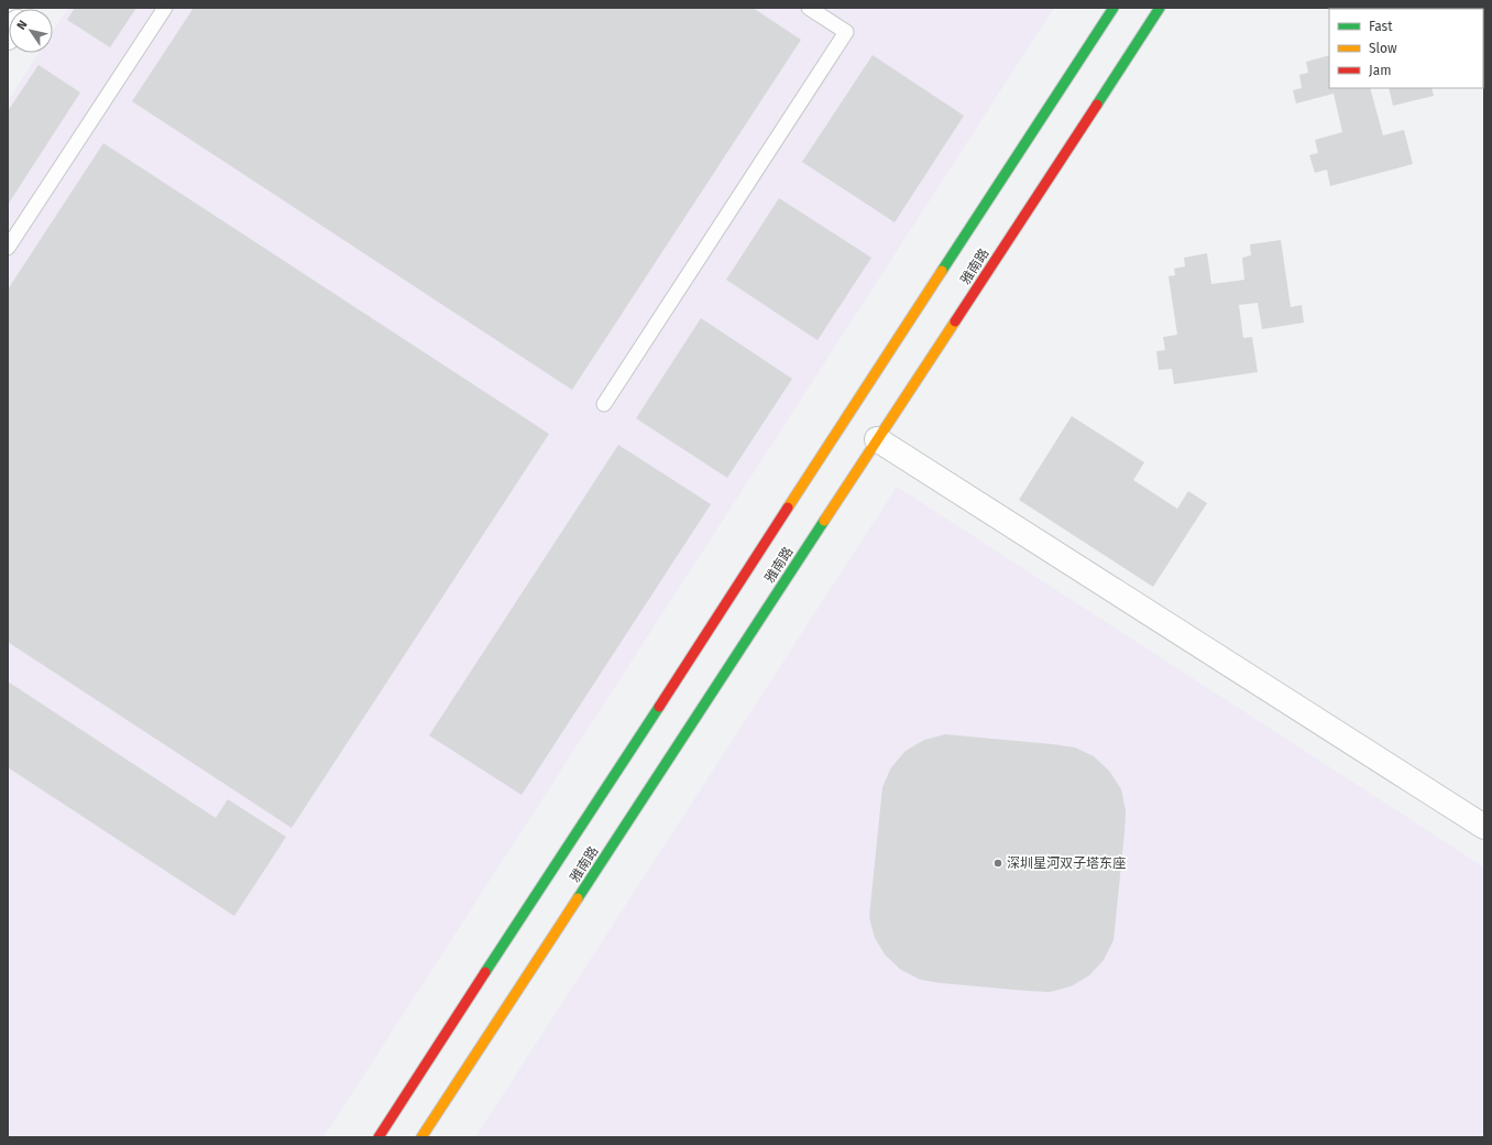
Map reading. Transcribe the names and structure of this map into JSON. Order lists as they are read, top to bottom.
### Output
{
  "streets": {
    "street": ["雅南路"]
  },
  "places": ["深圳星河双子塔东座"],
  "legend": ["Fast", "Slow", "Jam"],
  "north": "top left"
}
